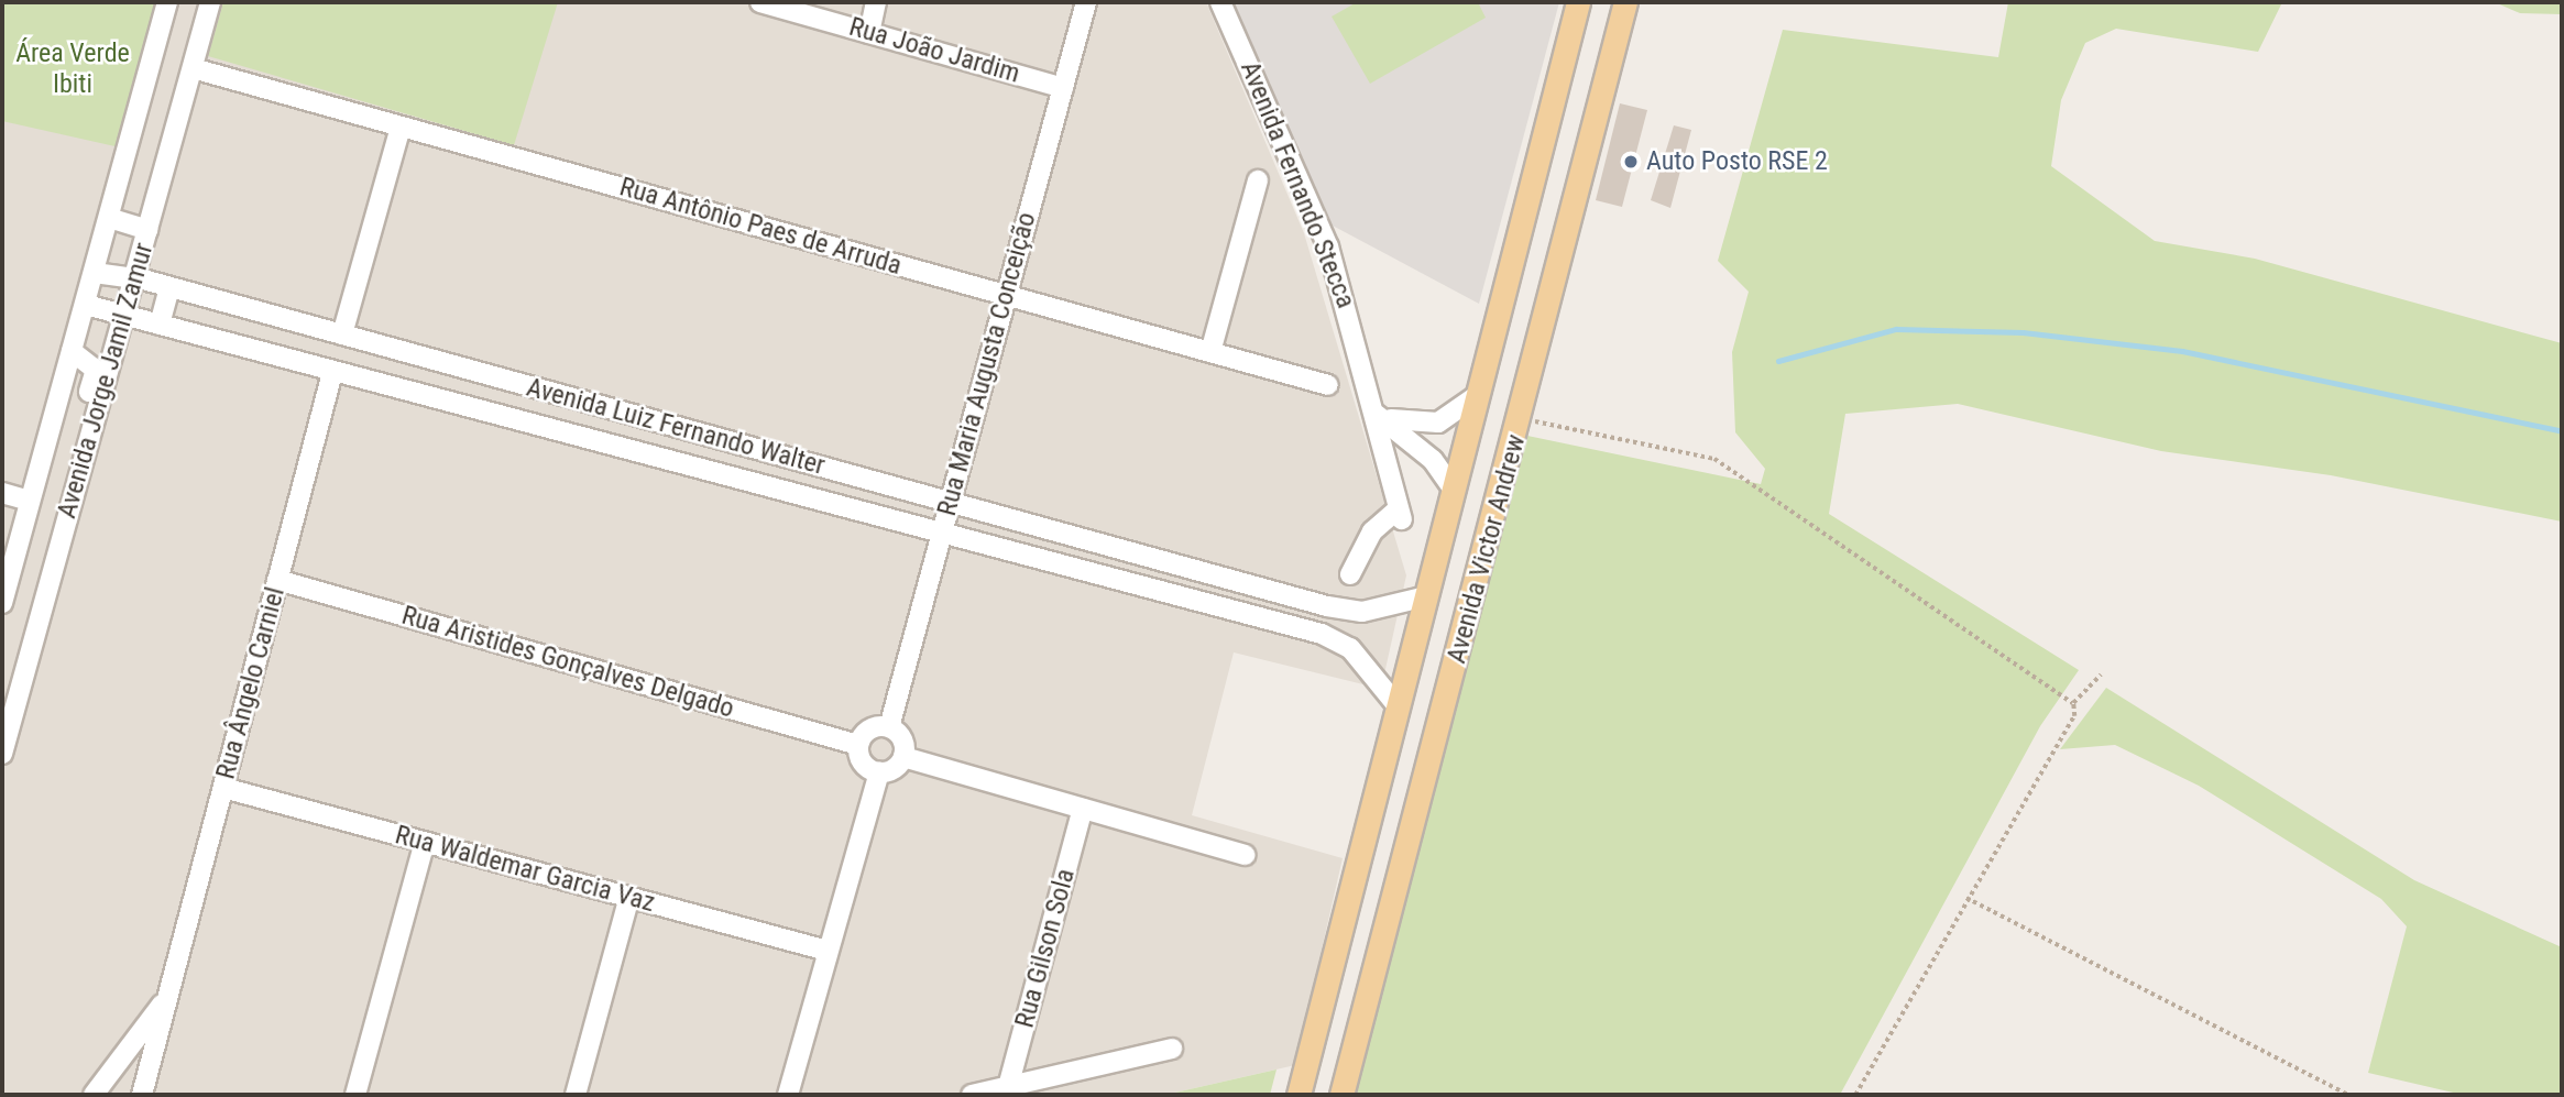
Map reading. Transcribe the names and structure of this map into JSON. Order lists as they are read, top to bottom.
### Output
{
  "streets": {
    "main road": ["Avenida Victor Andrew"],
    "street": [
      "Rua João Jardim",
      "Avenida Fernando Stecca",
      "Rua Antônio Paes de Arruda",
      "Rua Maria Augusta Conceição",
      "Avenida Jorge Jamil Zamur",
      "Avenida Luiz Fernando Walter",
      "Rua Aristides Gonçalves Delgado",
      "Rua Ângelo Carniel",
      "Rua Waldemar Garcia Vaz",
      "Rua Gilson Sola"
    ]
  },
  "crossings": [
    ["Rua João Jardim", "Rua Maria Augusta Conceição"],
    ["Rua Antônio Paes de Arruda", "Rua Maria Augusta Conceição"],
    ["Rua Antônio Paes de Arruda", "Avenida Jorge Jamil Zamur"],
    ["Rua Maria Augusta Conceição", "Avenida Luiz Fernando Walter"],
    ["Rua Maria Augusta Conceição", "Rua Aristides Gonçalves Delgado"],
    ["Avenida Jorge Jamil Zamur", "Avenida Luiz Fernando Walter"],
    ["Avenida Luiz Fernando Walter", "Avenida Victor Andrew"],
    ["Avenida Luiz Fernando Walter", "Rua Ângelo Carniel"],
    ["Rua Aristides Gonçalves Delgado", "Rua Ângelo Carniel"],
    ["Rua Ângelo Carniel", "Rua Waldemar Garcia Vaz"]
  ],
  "parks": ["Área Verde Ibiti"],
  "places": ["Auto Posto RSE 2"]
}
